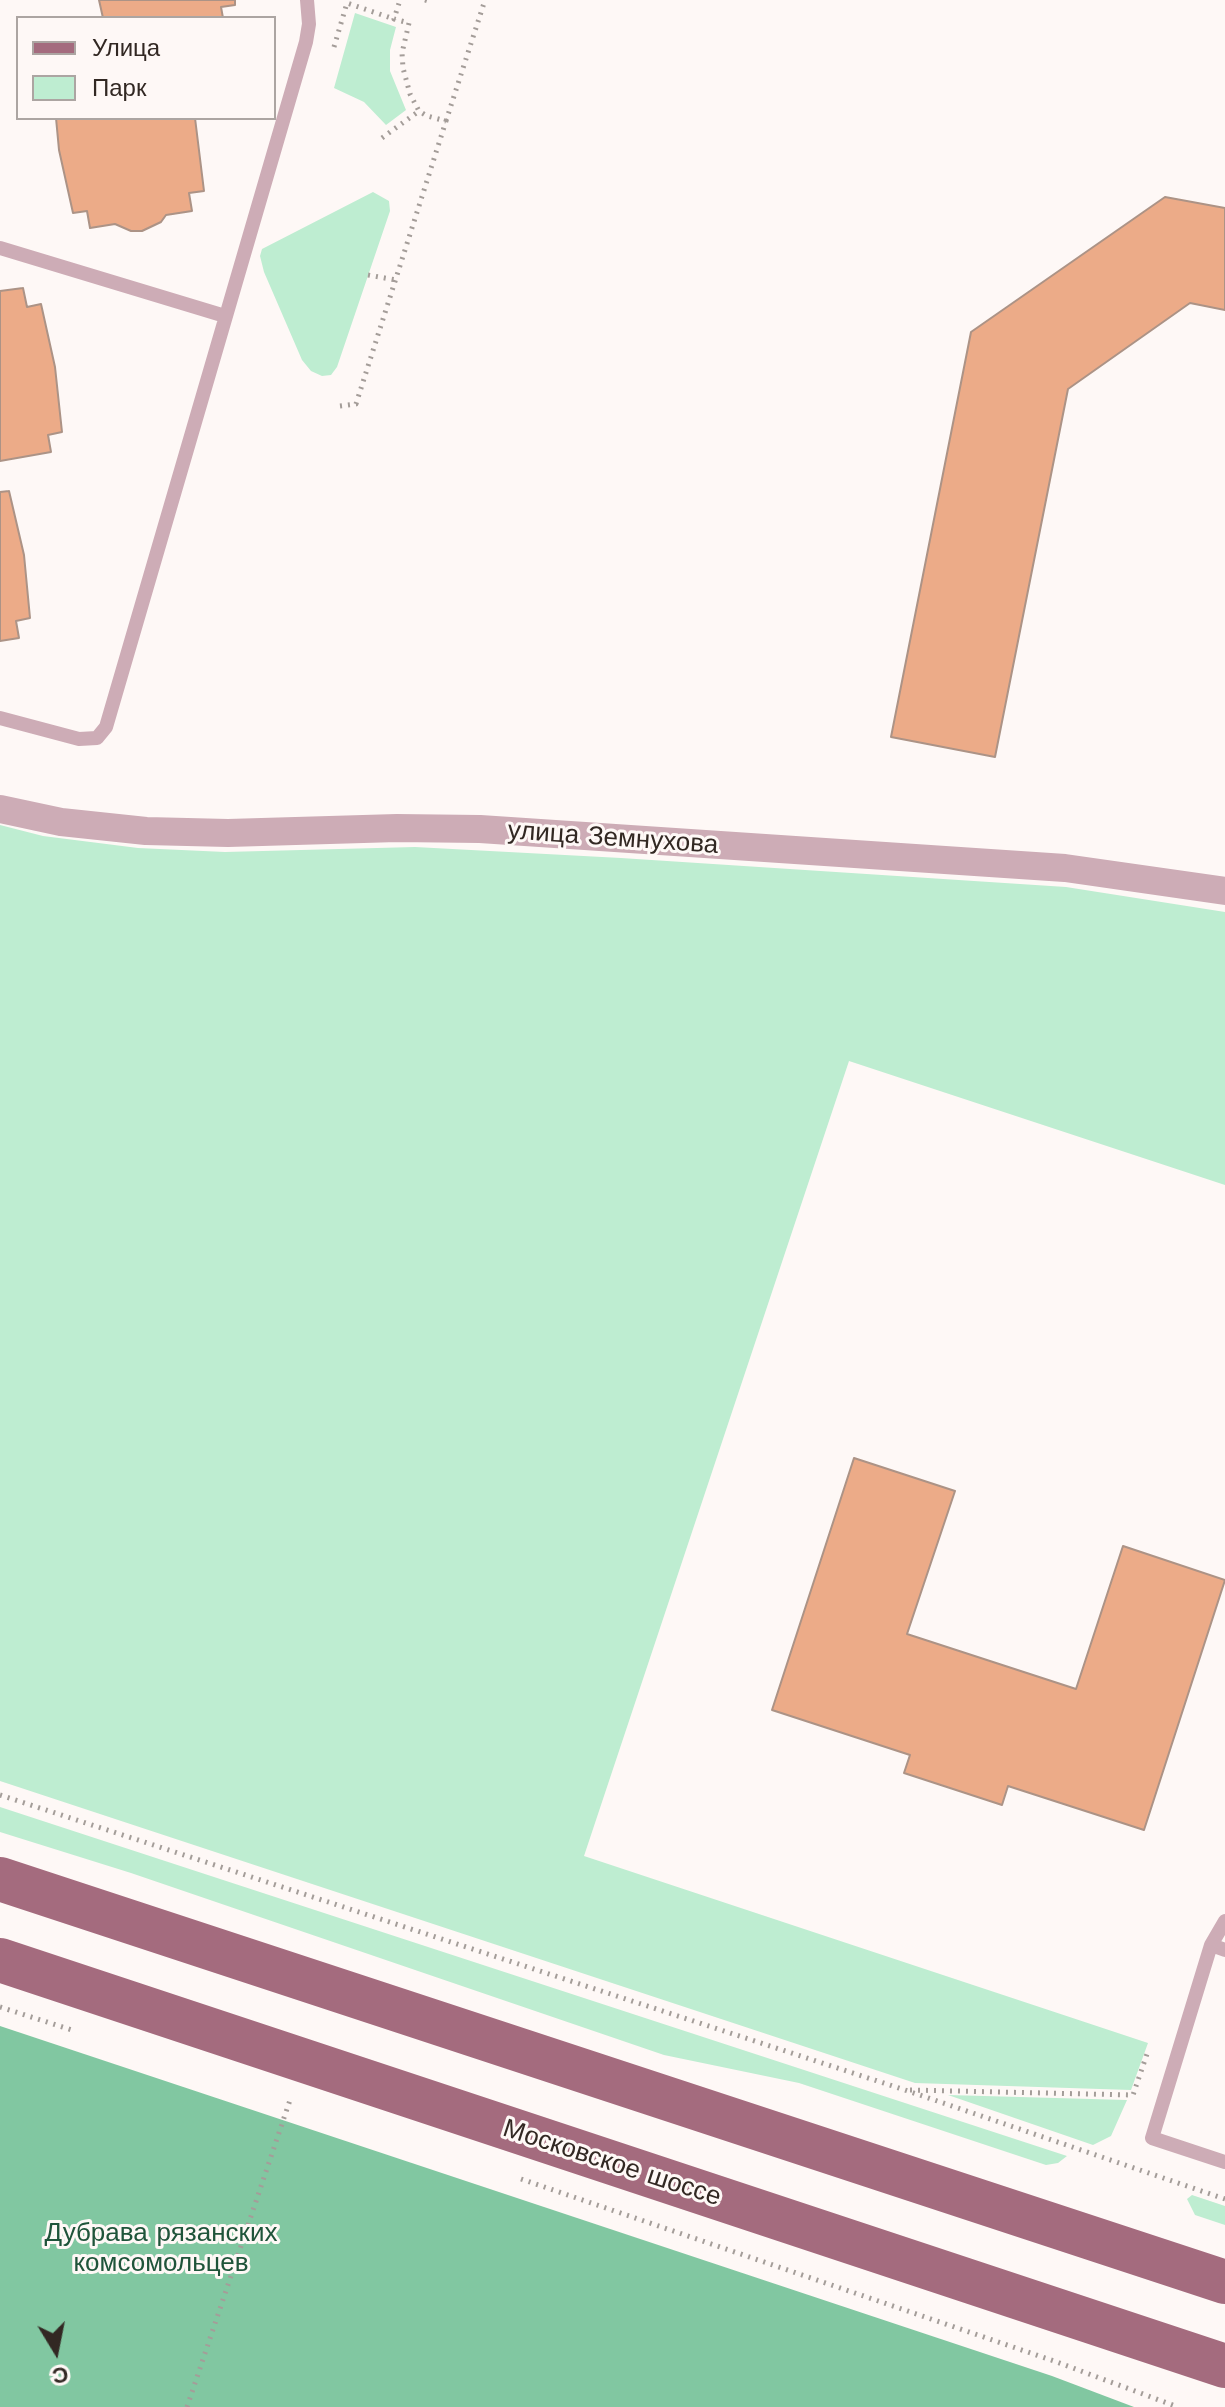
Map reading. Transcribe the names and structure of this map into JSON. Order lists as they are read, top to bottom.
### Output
{
  "streets": {
    "main road": ["Московское шоссе"],
    "street": ["улица Земнухова"]
  },
  "parks": ["Дубрава рязанских комсомольцев"],
  "legend": ["Улица", "Парк"],
  "north": "bottom"
}
